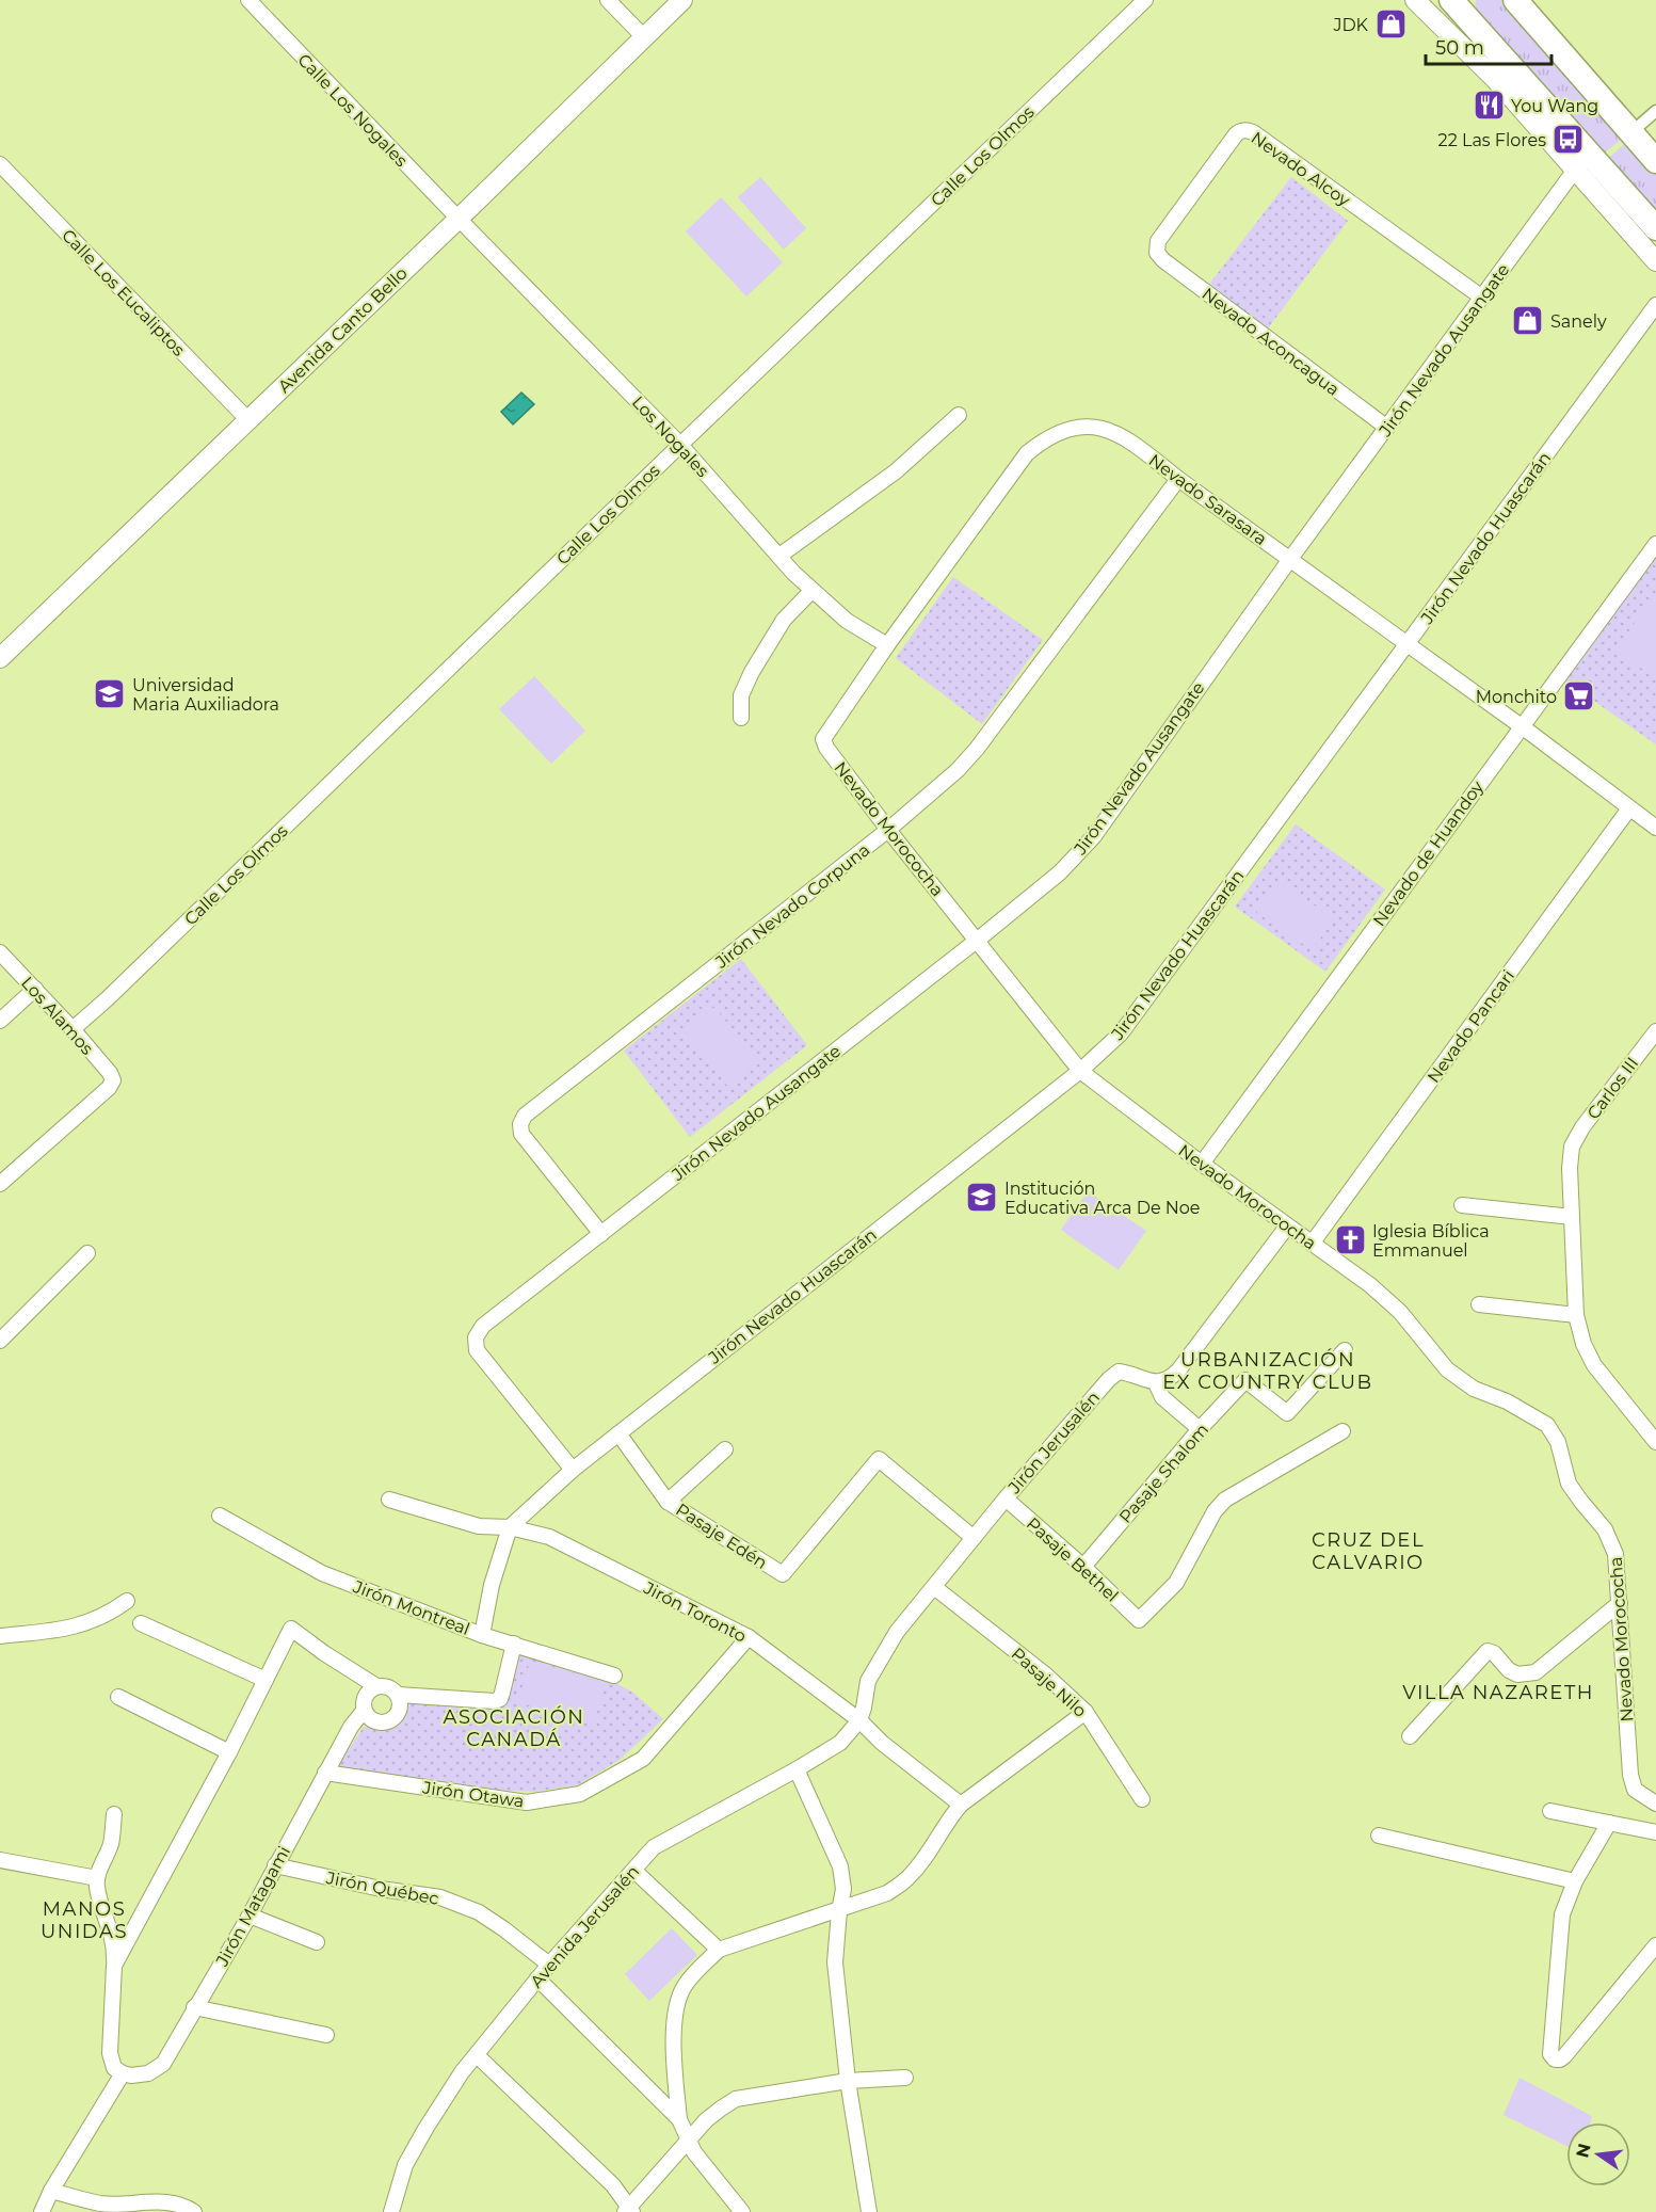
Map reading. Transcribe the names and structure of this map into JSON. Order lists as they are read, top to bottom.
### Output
{
  "streets": {
    "street": [
      "Calle Los Nogales",
      "Calle Los Olmos",
      "Nevado Alcoy",
      "Calle Los Eucaliptos",
      "Avenida Canto Bello",
      "Nevado Aconcagua",
      "Jirón Nevado Ausangate",
      "Los Nogales",
      "Nevado Sarasara",
      "Jirón Nevado Huascarán",
      "Nevado Morococha",
      "Nevado de Huandoy",
      "Jirón Nevado Corpuna",
      "Los Alamos",
      "Nevado Pancari",
      "Carlos III",
      "Jirón Jerusalén",
      "Pasaje Shalom",
      "Pasaje Edén",
      "Pasaje Bethel",
      "Jirón Montreal",
      "Jirón Toronto",
      "Pasaje Nilo",
      "Jirón Otawa",
      "Jirón Québec",
      "Jirón Matagami",
      "Avenida Jerusalén"
    ]
  },
  "crossings": [
    ["Calle Los Nogales", "Avenida Canto Bello"],
    ["Calle Los Nogales", "Los Nogales"],
    ["Calle Los Olmos", "Los Nogales"],
    ["Calle Los Olmos", "Los Alamos"],
    ["Nevado Alcoy", "Nevado Aconcagua"],
    ["Nevado Alcoy", "Jirón Nevado Ausangate"],
    ["Calle Los Eucaliptos", "Avenida Canto Bello"],
    ["Avenida Canto Bello", "Los Nogales"],
    ["Nevado Aconcagua", "Jirón Nevado Ausangate"],
    ["Jirón Nevado Ausangate", "Nevado Sarasara"],
    ["Jirón Nevado Ausangate", "Jirón Nevado Huascarán"],
    ["Jirón Nevado Ausangate", "Nevado Morococha"],
    ["Jirón Nevado Ausangate", "Jirón Nevado Corpuna"],
    ["Los Nogales", "Nevado Sarasara"],
    ["Nevado Sarasara", "Jirón Nevado Huascarán"],
    ["Nevado Sarasara", "Nevado Morococha"],
    ["Nevado Sarasara", "Nevado de Huandoy"],
    ["Nevado Sarasara", "Jirón Nevado Corpuna"],
    ["Nevado Sarasara", "Nevado Pancari"],
    ["Jirón Nevado Huascarán", "Nevado Morococha"],
    ["Jirón Nevado Huascarán", "Pasaje Edén"],
    ["Jirón Nevado Huascarán", "Jirón Toronto"],
    ["Nevado Morococha", "Nevado de Huandoy"],
    ["Nevado Morococha", "Jirón Nevado Corpuna"],
    ["Nevado Morococha", "Nevado Pancari"],
    ["Jirón Jerusalén", "Pasaje Edén"],
    ["Jirón Jerusalén", "Pasaje Bethel"],
    ["Jirón Jerusalén", "Jirón Toronto"],
    ["Jirón Jerusalén", "Pasaje Nilo"],
    ["Jirón Jerusalén", "Avenida Jerusalén"],
    ["Pasaje Shalom", "Pasaje Bethel"],
    ["Jirón Toronto", "Jirón Otawa"],
    ["Jirón Toronto", "Avenida Jerusalén"],
    ["Jirón Otawa", "Jirón Matagami"],
    ["Jirón Québec", "Jirón Matagami"],
    ["Jirón Québec", "Avenida Jerusalén"]
  ],
  "districts": [
    "URBANIZACIÓN EX COUNTRY CLUB",
    "CRUZ DEL CALVARIO",
    "VILLA NAZARETH",
    "ASOCIACIÓN CANADÁ",
    "MANOS UNIDAS"
  ],
  "places": {
    "shop": ["JDK", "Sanely"],
    "restaurant": ["You Wang"],
    "bus stop": ["22 Las Flores"],
    "school or university": ["Universidad Maria Auxiliadora", "Institución Educativa Arca De Noe"],
    "supermarket": ["Monchito"],
    "church": ["Iglesia Bíblica Emmanuel"]
  },
  "scale_bar": "50 m",
  "north": "left"
}
